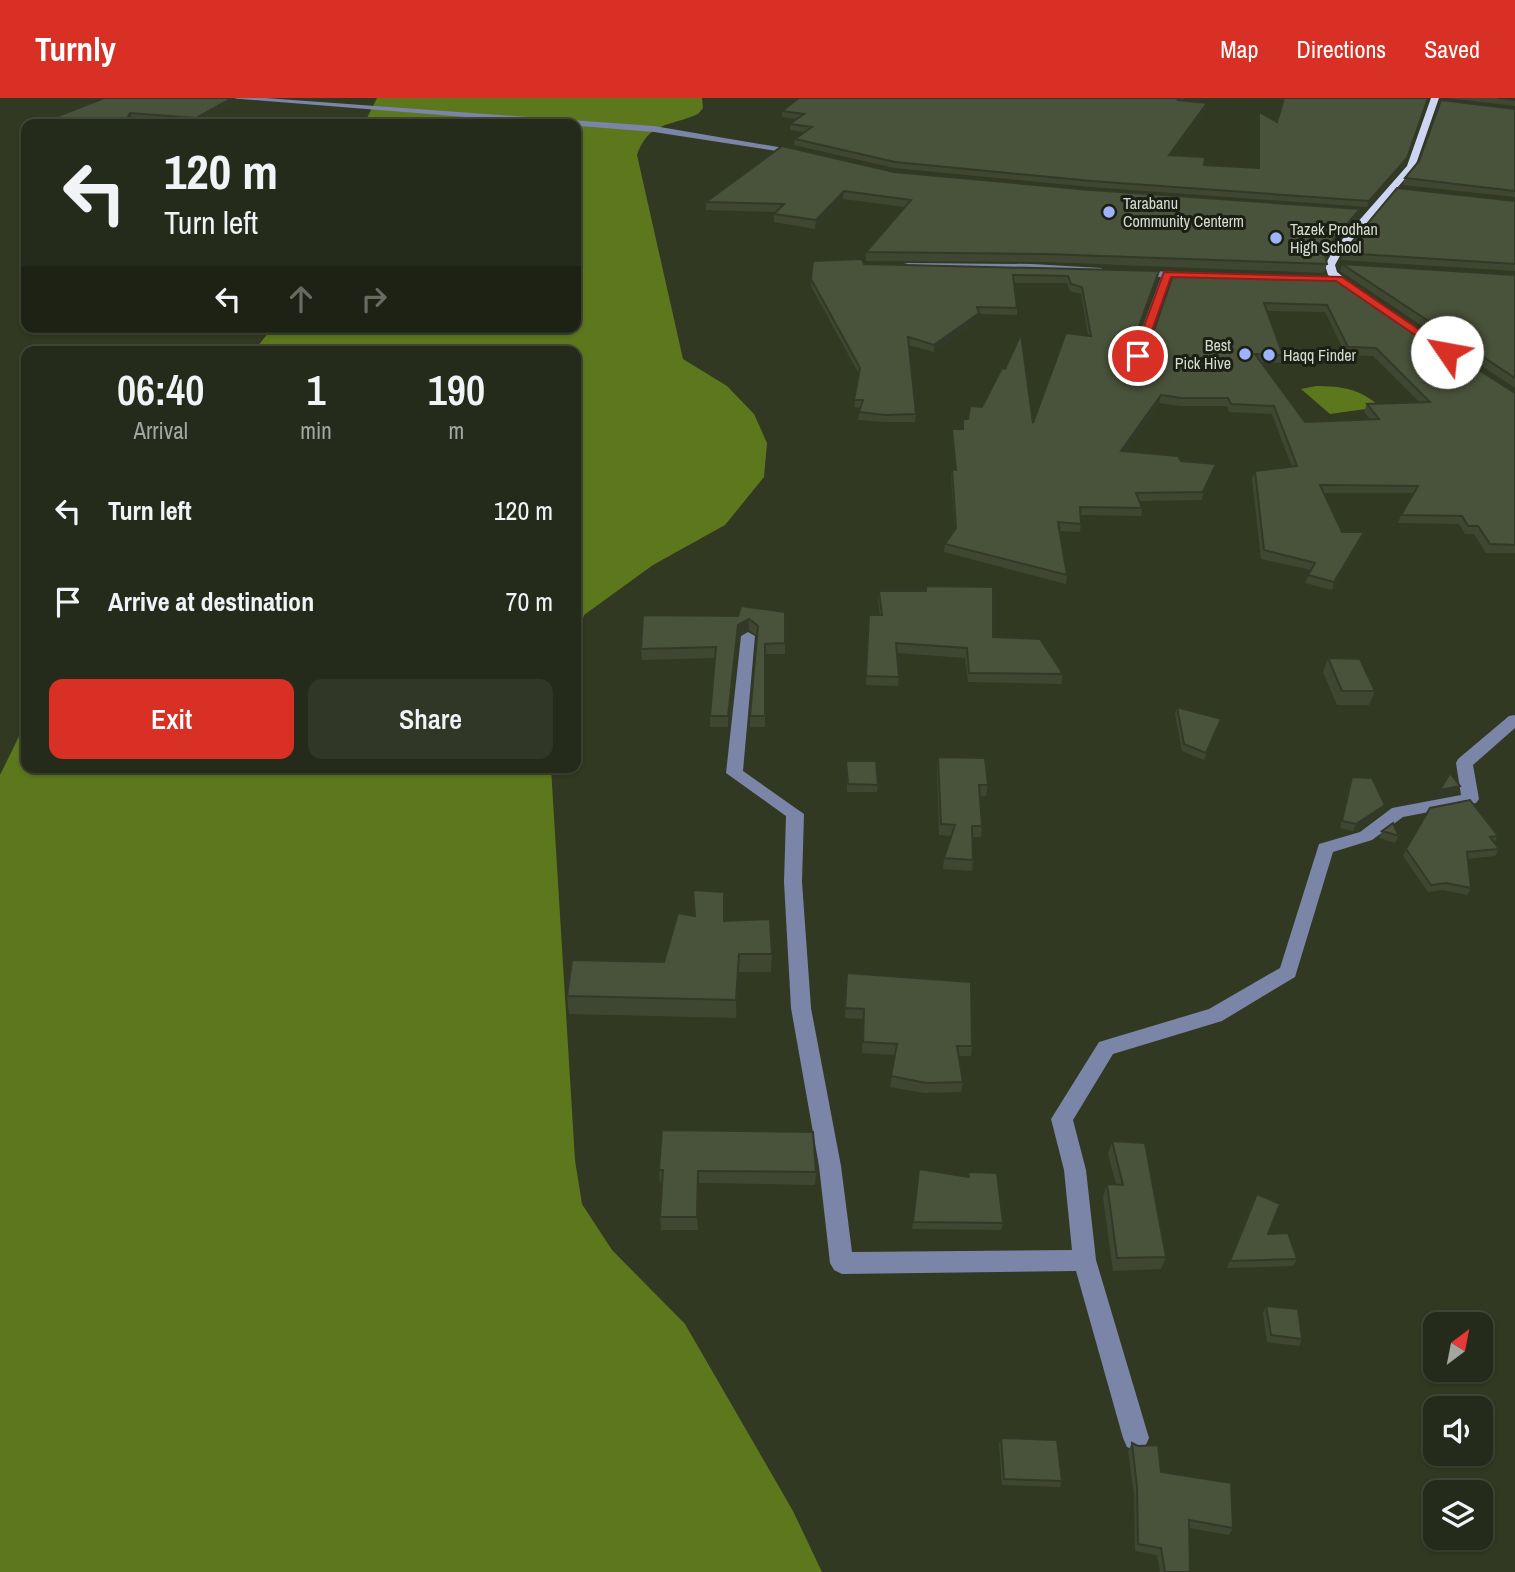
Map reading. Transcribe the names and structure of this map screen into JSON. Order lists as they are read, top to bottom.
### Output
{
  "places": [
    "Tarabanu Community Centerm",
    "Tazek Prodhan High School",
    "Best Pick Hive",
    "Haqq Finder"
  ],
  "north": "top right",
  "page": {
    "header": "Turnly",
    "nav": ["Map", "Directions", "Saved"],
    "turn": ["120 m", "Turn left"],
    "eta": [
      "06:40",
      "Arrival",
      "1",
      "min",
      "190",
      "m"
    ],
    "list": [
      {
        "name": "Turn left",
        "value": "120 m"
      },
      {
        "name": "Arrive at destination",
        "value": "70 m"
      }
    ],
    "buttons": ["Exit", "Share"]
  }
}
